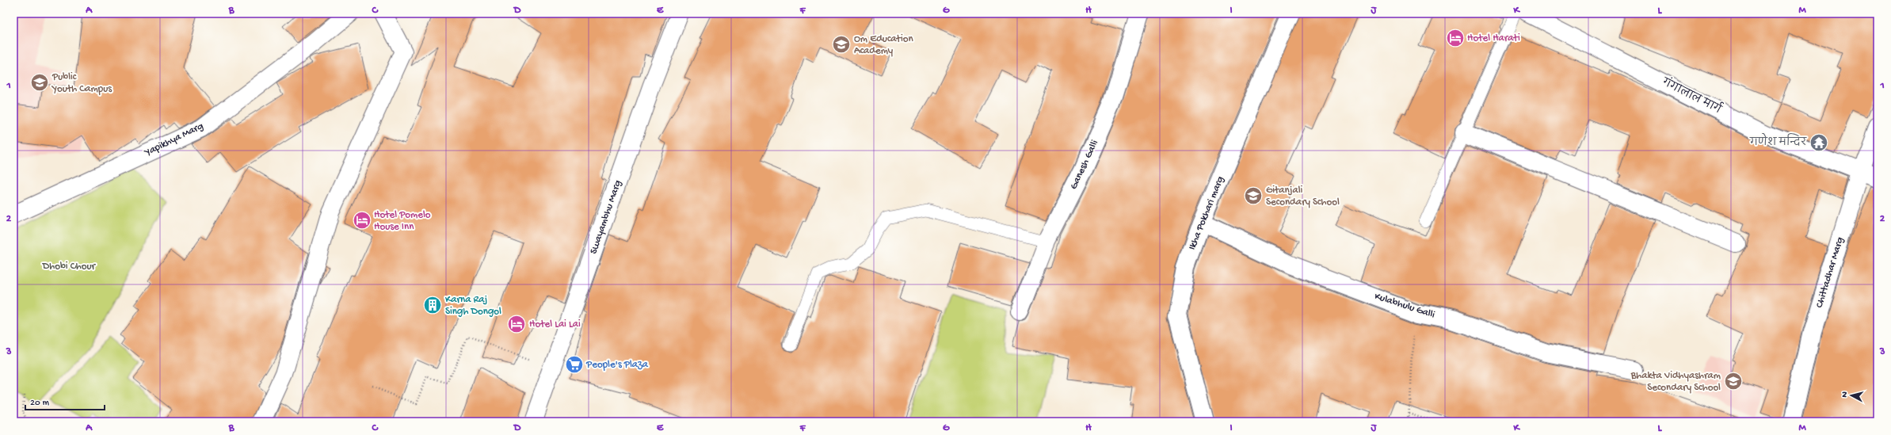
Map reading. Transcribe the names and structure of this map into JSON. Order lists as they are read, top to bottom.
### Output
{
  "streets": {
    "street": [
      "गंगालाल मार्ग",
      "Yapikhya Marg",
      "Ganesh Galli",
      "Ikha Pokhari marg",
      "Swayambhu Marg",
      "Chittadhar Marg",
      "Kulabhulu Galli"
    ]
  },
  "crossings": [
    ["गंगालाल मार्ग", "Chittadhar Marg"],
    ["Ikha Pokhari marg", "Kulabhulu Galli"]
  ],
  "parks": ["Dhobi Chour"],
  "places": {
    "hotel": ["Hotel Harati", "Hotel Pomelo House Inn", "Hotel Lai Lai"],
    "school or university": [
      "Om Education Academy",
      "Public Youth Campus",
      "Gitanjali Secondary School",
      "Bhakta Vidhyashram Secondary School"
    ],
    "temple": ["गणेश मन्दिर"],
    "building": ["Karna Raj Singh Dongol"],
    "supermarket": ["People's Plaza"]
  },
  "scale_bar": "20 m",
  "north": "left",
  "grid": {
    "columns": [
      "A",
      "B",
      "C",
      "D",
      "E",
      "F",
      "G",
      "H",
      "I",
      "J",
      "K",
      "L",
      "M"
    ],
    "rows": ["1", "2", "3"]
  }
}
